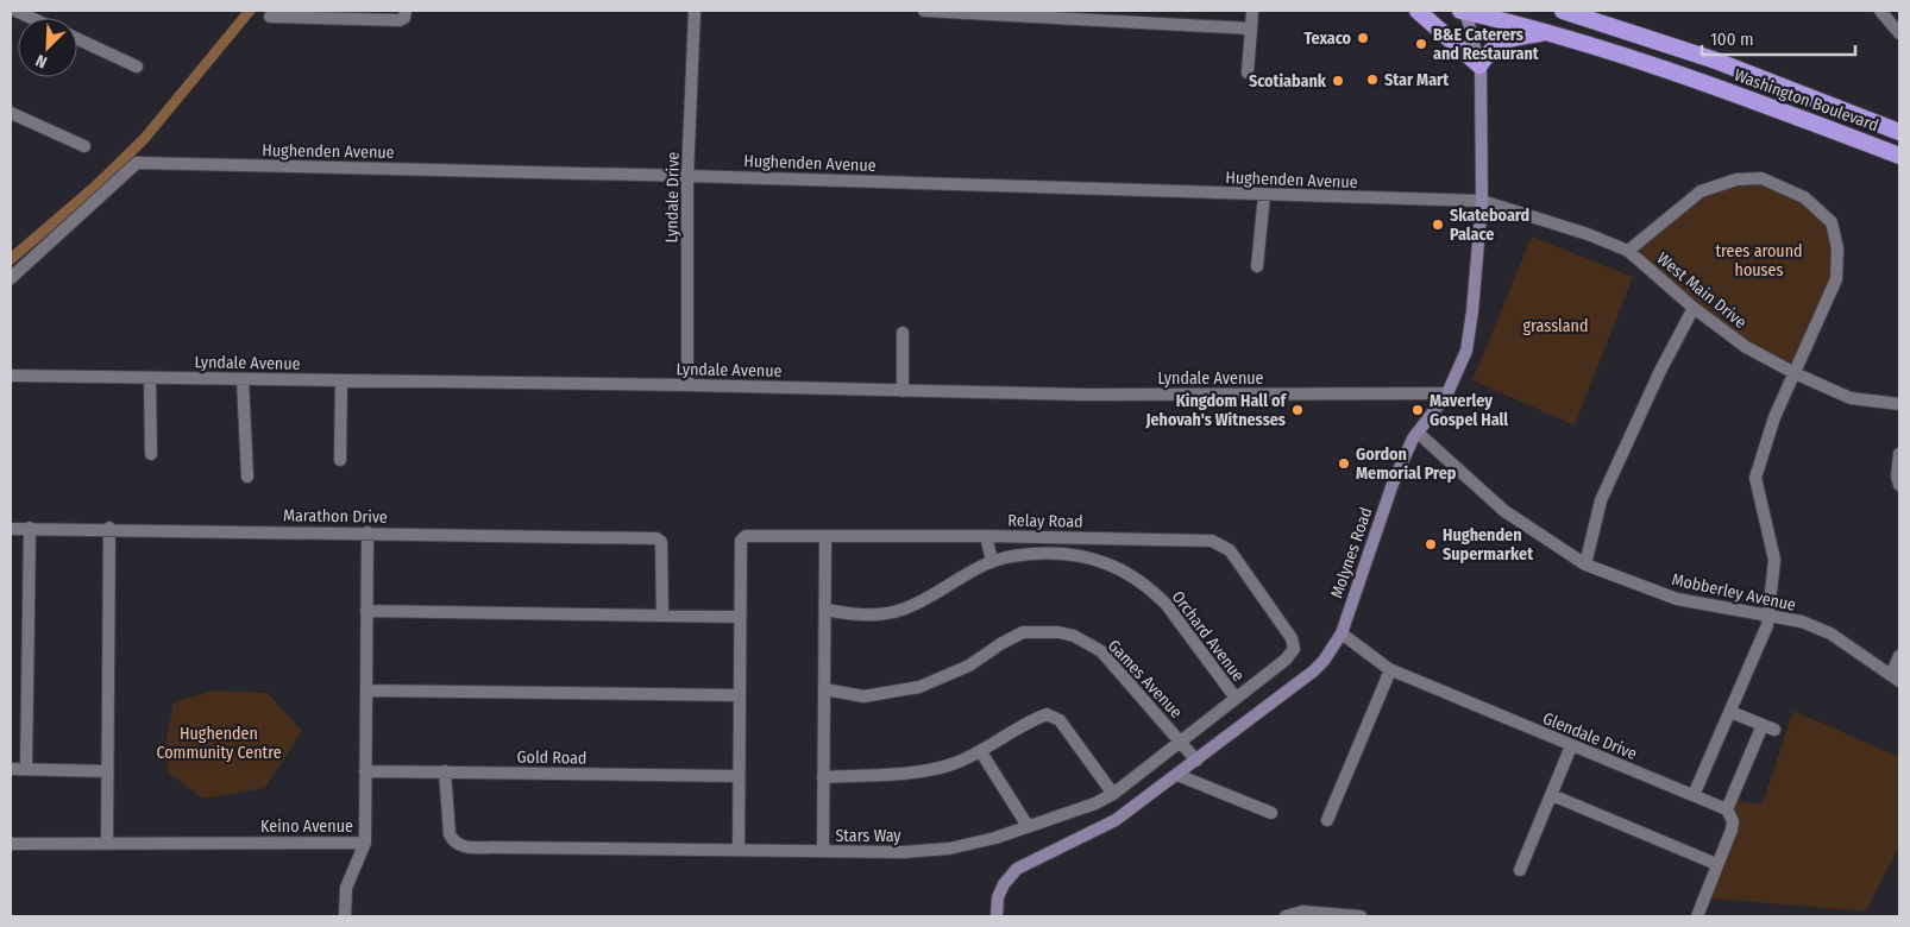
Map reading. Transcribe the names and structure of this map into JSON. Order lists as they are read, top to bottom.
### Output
{
  "streets": {
    "highway": ["Washington Boulevard"],
    "main road": ["Molynes Road"],
    "street": [
      "Hughenden Avenue",
      "Lyndale Drive",
      "West Main Drive",
      "Lyndale Avenue",
      "Marathon Drive",
      "Relay Road",
      "Mobberley Avenue",
      "Orchard Avenue",
      "Games Avenue",
      "Glendale Drive",
      "Gold Road",
      "Keino Avenue",
      "Stars Way"
    ]
  },
  "crossings": [
    ["Washington Boulevard", "Molynes Road"],
    ["Hughenden Avenue", "Lyndale Drive"],
    ["Hughenden Avenue", "West Main Drive"],
    ["Hughenden Avenue", "Molynes Road"],
    ["Lyndale Drive", "Lyndale Avenue"],
    ["West Main Drive", "Molynes Road"],
    ["Lyndale Avenue", "Molynes Road"],
    ["Marathon Drive", "Keino Avenue"],
    ["Relay Road", "Stars Way"],
    ["Molynes Road", "Mobberley Avenue"],
    ["Molynes Road", "Games Avenue"],
    ["Molynes Road", "Glendale Drive"],
    ["Orchard Avenue", "Stars Way"],
    ["Games Avenue", "Stars Way"],
    ["Gold Road", "Keino Avenue"],
    ["Gold Road", "Stars Way"]
  ],
  "parks": ["trees around houses", "grassland", "Hughenden Community Centre"],
  "places": [
    "Texaco",
    "B&E Caterers and Restaurant",
    "Star Mart",
    "Scotiabank",
    "Skateboard Palace",
    "Kingdom Hall of Jehovah's Witnesses",
    "Maverley Gospel Hall",
    "Gordon Memorial Prep",
    "Hughenden Supermarket"
  ],
  "scale_bar": "100 m",
  "north": "bottom left"
}
